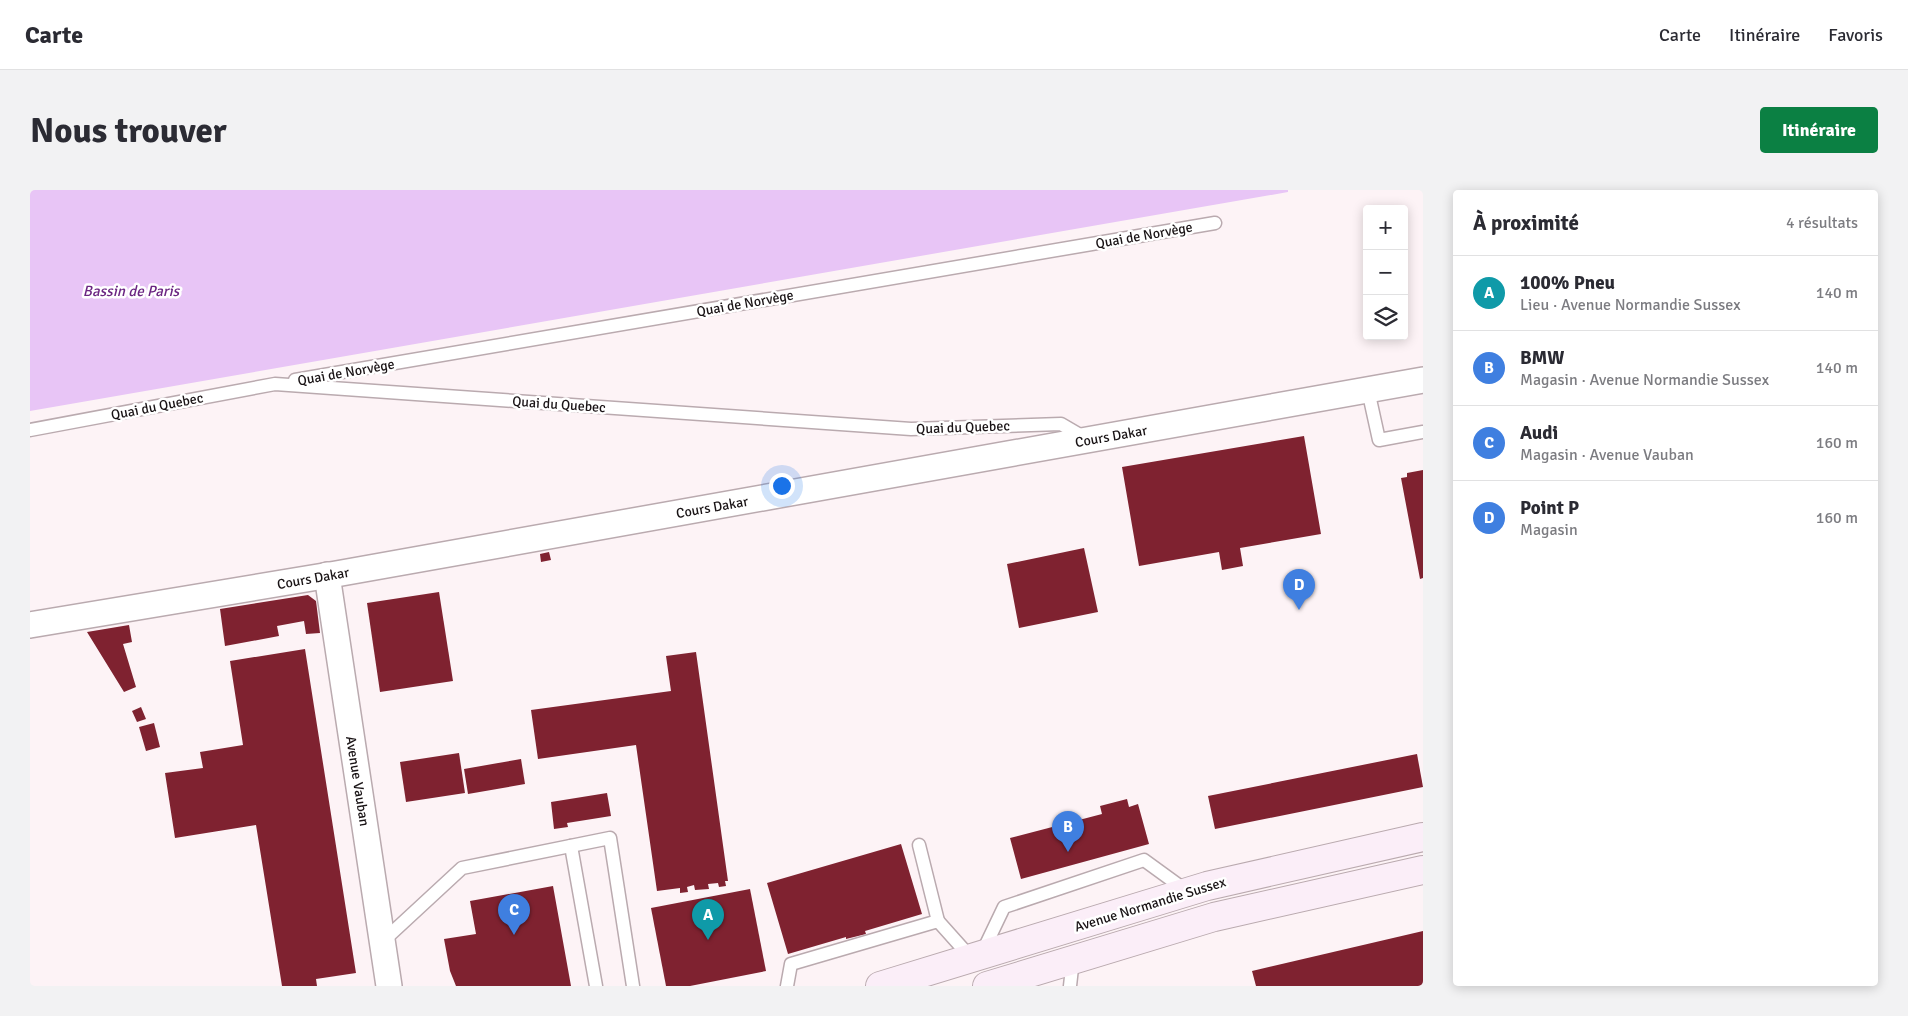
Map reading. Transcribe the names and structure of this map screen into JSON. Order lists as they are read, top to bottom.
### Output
{
  "streets": {
    "main road": ["Avenue Normandie Sussex"],
    "street": ["Cours Dakar", "Avenue Vauban"],
    "lane": ["Quai de Norvège", "Quai du Quebec"]
  },
  "crossings": [
    ["Quai de Norvège", "Quai du Quebec"],
    ["Quai du Quebec", "Cours Dakar"],
    ["Cours Dakar", "Avenue Vauban"]
  ],
  "water": ["Bassin de Paris"],
  "page": {
    "header": "Carte",
    "nav": ["Carte", "Itinéraire", "Favoris"],
    "buttons": "Itinéraire",
    "title": "Nous trouver",
    "heading": ["À proximité", "4 résultats"],
    "map_buttons": ["+", "−"],
    "list": [
      {
        "mark": "A",
        "name": "100% Pneu",
        "note": "Lieu · Avenue Normandie Sussex",
        "value": "140 m"
      },
      {
        "mark": "B",
        "name": "BMW",
        "note": "Magasin · Avenue Normandie Sussex",
        "value": "140 m"
      },
      {
        "mark": "C",
        "name": "Audi",
        "note": "Magasin · Avenue Vauban",
        "value": "160 m"
      },
      {
        "mark": "D",
        "name": "Point P",
        "note": "Magasin",
        "value": "160 m"
      }
    ],
    "pins": [
      "D",
      "B",
      "C",
      "A"
    ]
  }
}
